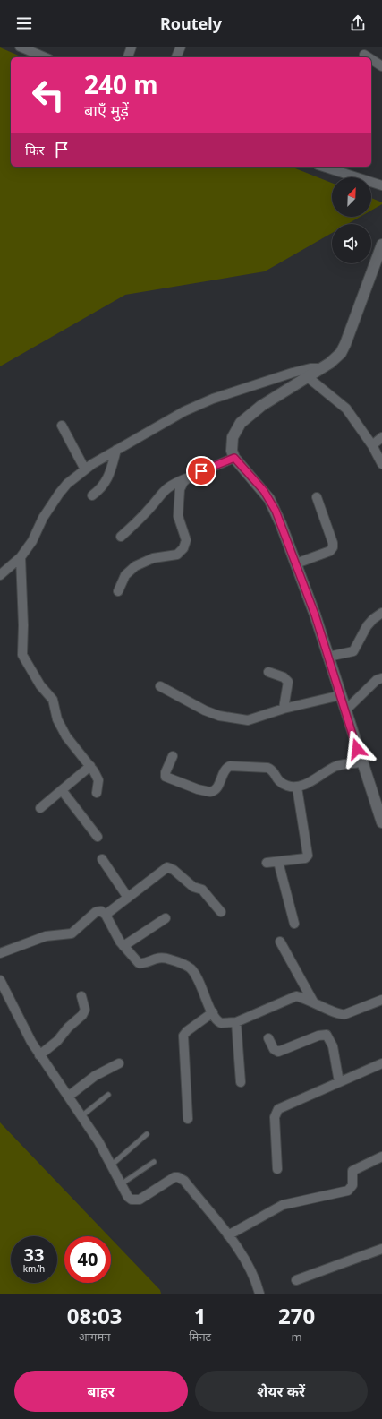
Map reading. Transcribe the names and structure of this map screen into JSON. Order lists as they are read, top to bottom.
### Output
{
  "north": "top right",
  "page": {
    "header": "Routely",
    "turn": ["240 m", "बाएँ मुड़ें"],
    "then": "फिर",
    "speed": "33 km/h",
    "limit": "40",
    "eta": [
      "08:03",
      "आगमन",
      "1",
      "मिनट",
      "270",
      "m"
    ],
    "buttons": ["बाहर", "शेयर करें"]
  }
}
